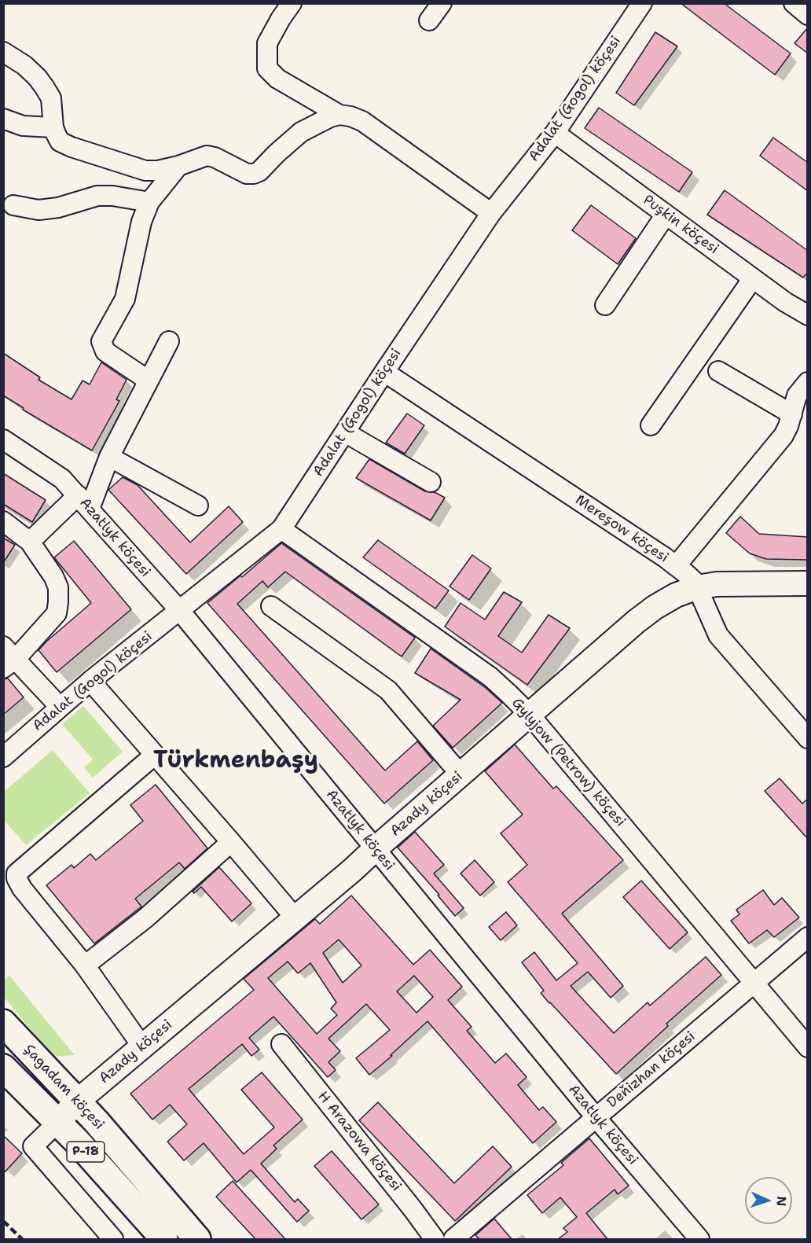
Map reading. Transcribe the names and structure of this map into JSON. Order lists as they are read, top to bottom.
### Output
{
  "streets": {
    "highway": ["Şagadam köçesi", "P-18"],
    "main road": ["Azady köçesi"],
    "street": [
      "Adalat (Gogol) köçesi",
      "Puşkin köçesi",
      "Mereşow köçesi",
      "Azatlyk köçesi",
      "Gylyjow (Petrow) köçesi",
      "Deňizhan köçesi",
      "H Arazowa köçesi"
    ]
  },
  "crossings": [
    ["Adalat (Gogol) köçesi", "Puşkin köçesi"],
    ["Adalat (Gogol) köçesi", "Mereşow köçesi"],
    ["Adalat (Gogol) köçesi", "Azatlyk köçesi"],
    ["Adalat (Gogol) köçesi", "Gylyjow (Petrow) köçesi"],
    ["Mereşow köçesi", "Azady köçesi"],
    ["Azatlyk köçesi", "Azady köçesi"],
    ["Azatlyk köçesi", "Deňizhan köçesi"],
    ["Gylyjow (Petrow) köçesi", "Azady köçesi"],
    ["Gylyjow (Petrow) köçesi", "Deňizhan köçesi"],
    ["Azady köçesi", "Şagadam köçesi"]
  ],
  "districts": ["Türkmenbaşy"],
  "north": "right"
}
